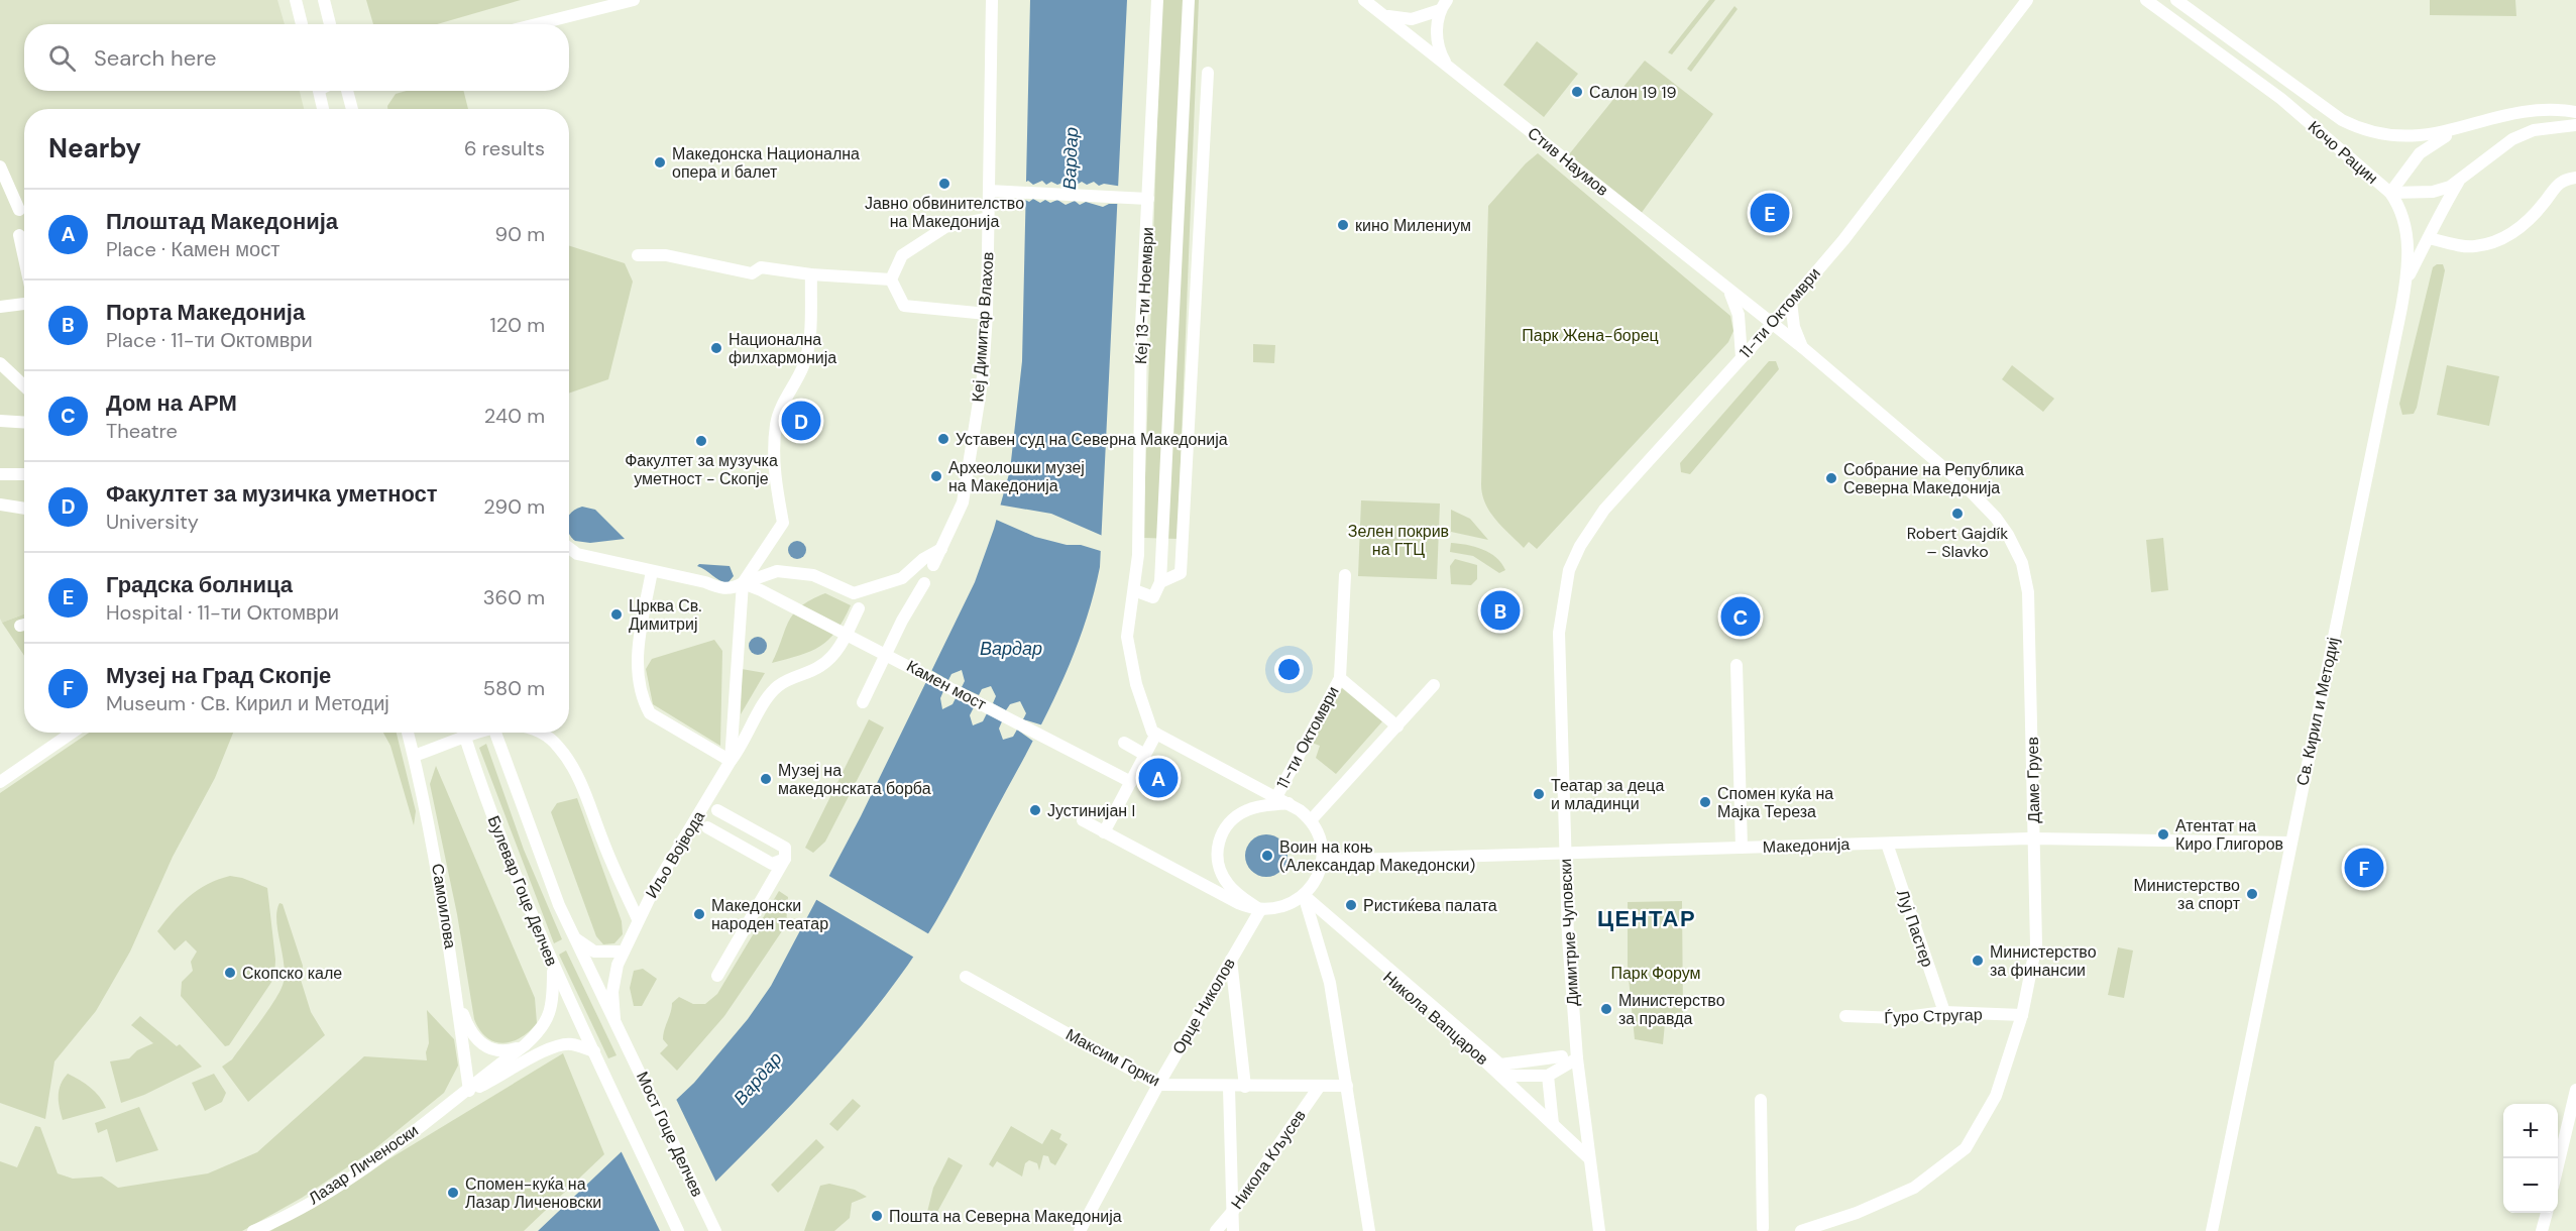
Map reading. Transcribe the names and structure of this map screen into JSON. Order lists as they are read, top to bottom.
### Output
{
  "streets": {
    "street": [
      "Кочо Рацин",
      "Стив Наумов",
      "Кеј 13-ти Ноември",
      "11-ти Октомври",
      "Кеј Димитар Влахов",
      "Камен мост",
      "Св. Кирил и Методиј",
      "Даме Груев",
      "Македонија",
      "Иљо Војвода",
      "Булевар Гоце Делчев",
      "Самоилова",
      "Луј Пастер",
      "Димитрие Чуповски",
      "Орце Николов",
      "Ѓуро Стругар",
      "Никола Вапцаров",
      "Максим Горки",
      "Мост Гоце Делчев",
      "Никола Кљусев",
      "Лазар Личеноски"
    ]
  },
  "crossings": [
    ["Кочо Рацин", "Св. Кирил и Методиј"],
    ["Стив Наумов", "11-ти Октомври"],
    ["Стив Наумов", "Даме Груев"],
    ["11-ти Октомври", "Даме Груев"],
    ["11-ти Октомври", "Димитрие Чуповски"],
    ["Камен мост", "Иљо Војвода"],
    ["Св. Кирил и Методиј", "Македонија"],
    ["Даме Груев", "Македонија"],
    ["Даме Груев", "Ѓуро Стругар"],
    ["Македонија", "Луј Пастер"],
    ["Македонија", "Димитрие Чуповски"],
    ["Македонија", "Орце Николов"],
    ["Иљо Војвода", "Булевар Гоце Делчев"],
    ["Булевар Гоце Делчев", "Мост Гоце Делчев"],
    ["Самоилова", "Лазар Личеноски"],
    ["Луј Пастер", "Ѓуро Стругар"],
    ["Димитрие Чуповски", "Никола Вапцаров"],
    ["Орце Николов", "Максим Горки"],
    ["Максим Горки", "Никола Кљусев"]
  ],
  "districts": ["ЦЕНТАР"],
  "water": ["Вардар"],
  "parks": ["Парк Жена-борец", "Зелен покрив на ГТЦ", "Парк Форум"],
  "places": [
    "Салон 19 19",
    "Македонска Национална опера и балет",
    "Јавно обвинителство на Македонија",
    "кино Милениум",
    "Национална филхармонија",
    "Уставен суд на Северна Македонија",
    "Факултет за музучка уметност - Скопје",
    "Археолошки музеј на Македонија",
    "Собрание на Република Северна Македонија",
    "Robert Gajdík – Slavko",
    "Црква Св. Димитриј",
    "Музеј на македонската борба",
    "Театар за деца и младинци",
    "Спомен куќа на Мајка Тереза",
    "Јустинијан I",
    "Атентат на Киро Глигоров",
    "Воин на коњ (Александар Македонски)",
    "Министерство за спорт",
    "Ристиќева палата",
    "Македонски народен театар",
    "Министерство за финансии",
    "Скопско кале",
    "Министерство за правда",
    "Спомен-куќа на Лазар Личеновски",
    "Пошта на Северна Македонија"
  ],
  "page": {
    "search": "Search here",
    "heading": ["Nearby", "6 results"],
    "list": [
      {
        "mark": "A",
        "name": "Плоштад Македонија",
        "note": "Place · Камен мост",
        "value": "90 m"
      },
      {
        "mark": "B",
        "name": "Порта Македонија",
        "note": "Place · 11-ти Октомври",
        "value": "120 m"
      },
      {
        "mark": "C",
        "name": "Дом на АРМ",
        "note": "Theatre",
        "value": "240 m"
      },
      {
        "mark": "D",
        "name": "Факултет за музичка уметност",
        "note": "University",
        "value": "290 m"
      },
      {
        "mark": "E",
        "name": "Градска болница",
        "note": "Hospital · 11-ти Октомври",
        "value": "360 m"
      },
      {
        "mark": "F",
        "name": "Музеј на Град Скопје",
        "note": "Museum · Св. Кирил и Методиј",
        "value": "580 m"
      }
    ],
    "pins": [
      "E",
      "D",
      "B",
      "C",
      "A",
      "F"
    ],
    "map_buttons": ["+", "−"]
  }
}
